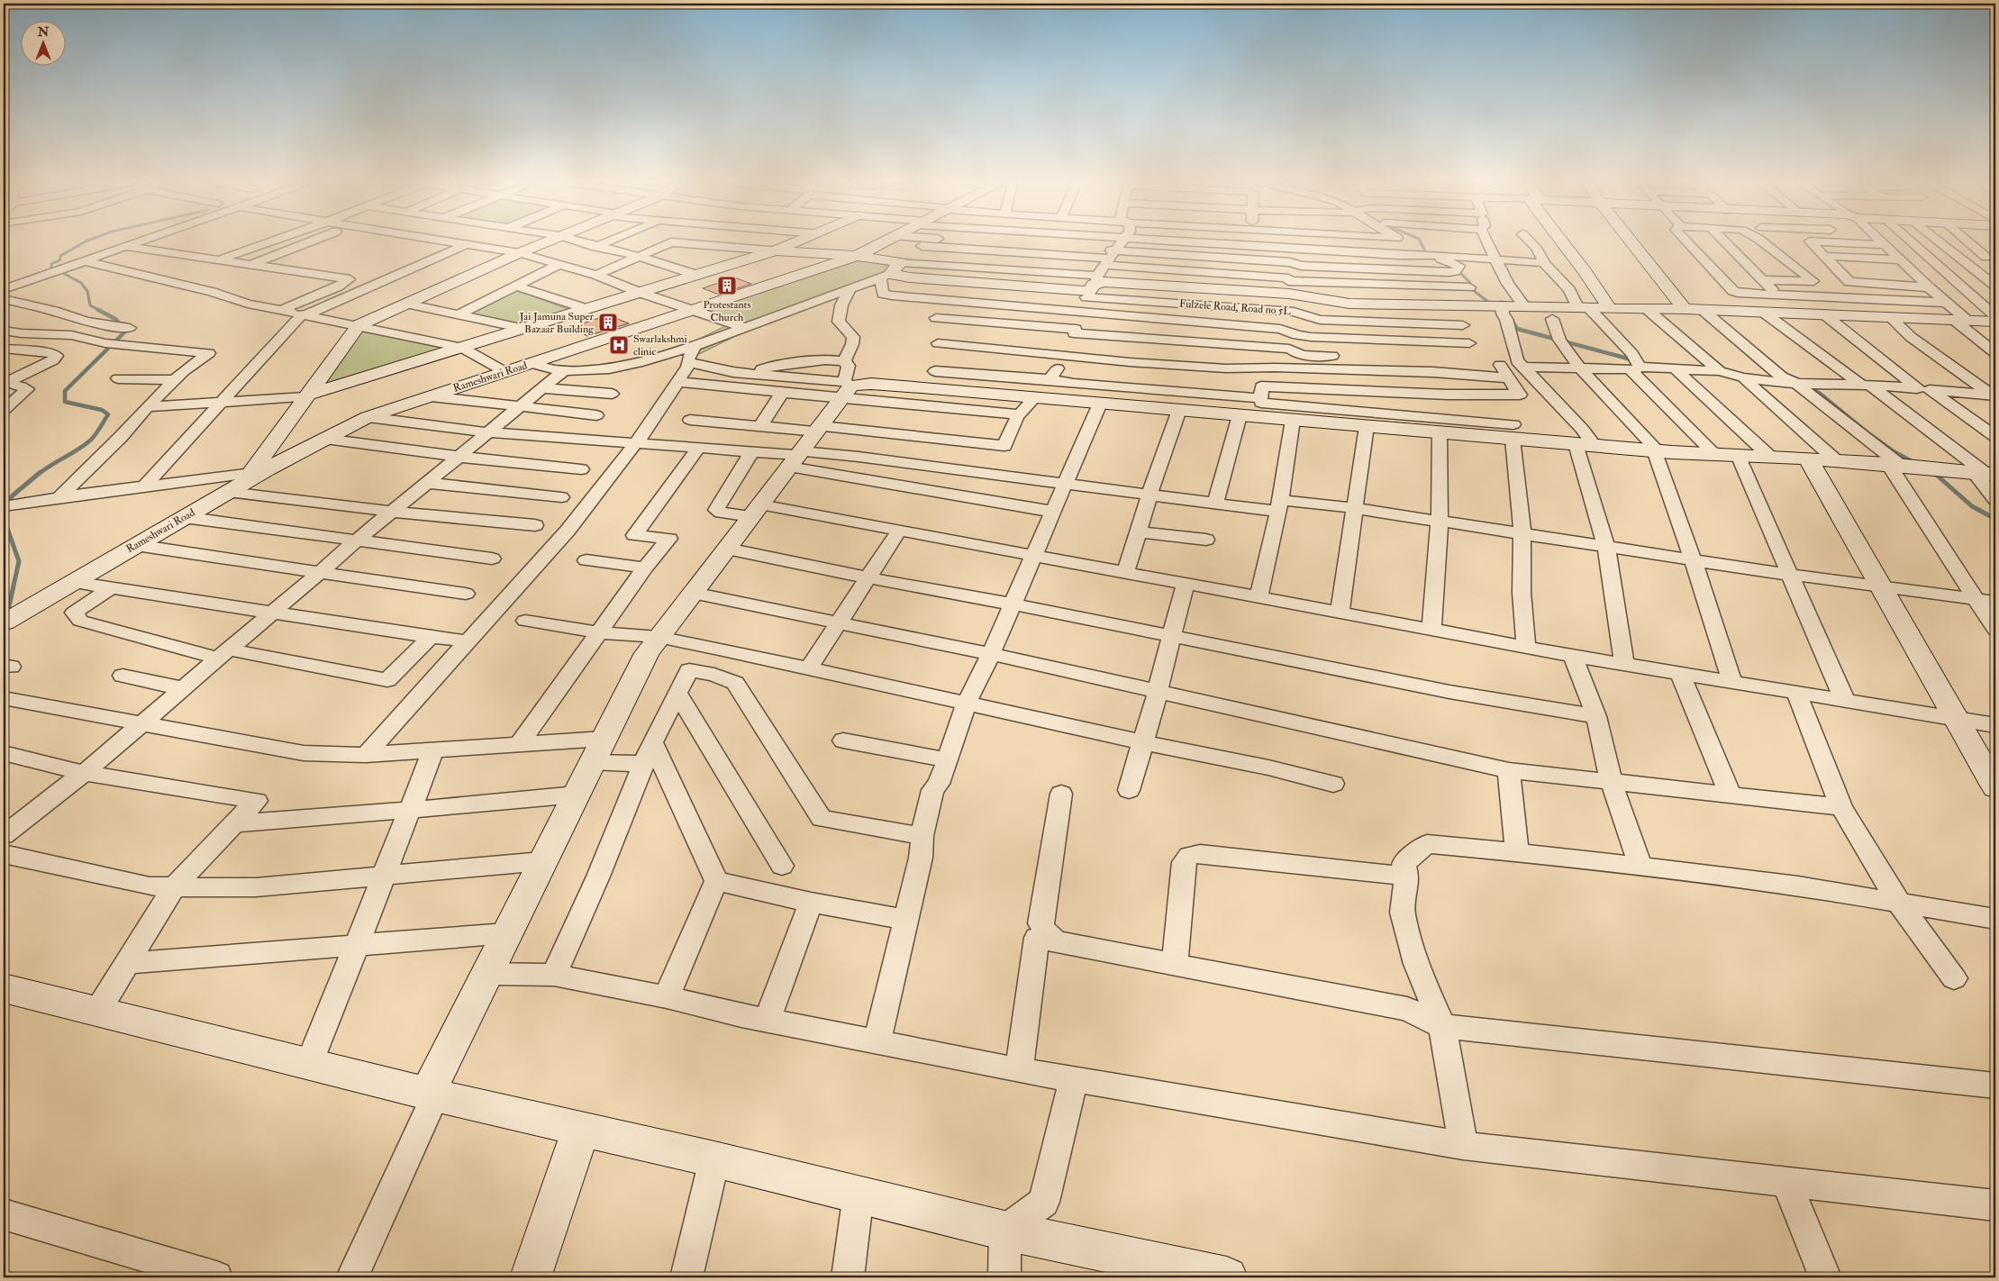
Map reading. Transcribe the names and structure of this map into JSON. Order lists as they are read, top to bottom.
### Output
{
  "streets": {
    "street": ["Fulzele Road, Road no 5L", "Rameshwari Road"]
  },
  "places": {
    "building": ["Protestants Church", "Jai Jamuna Super Bazaar Building"],
    "hospital": ["Swarlakshmi clinic"]
  },
  "north": "top"
}
